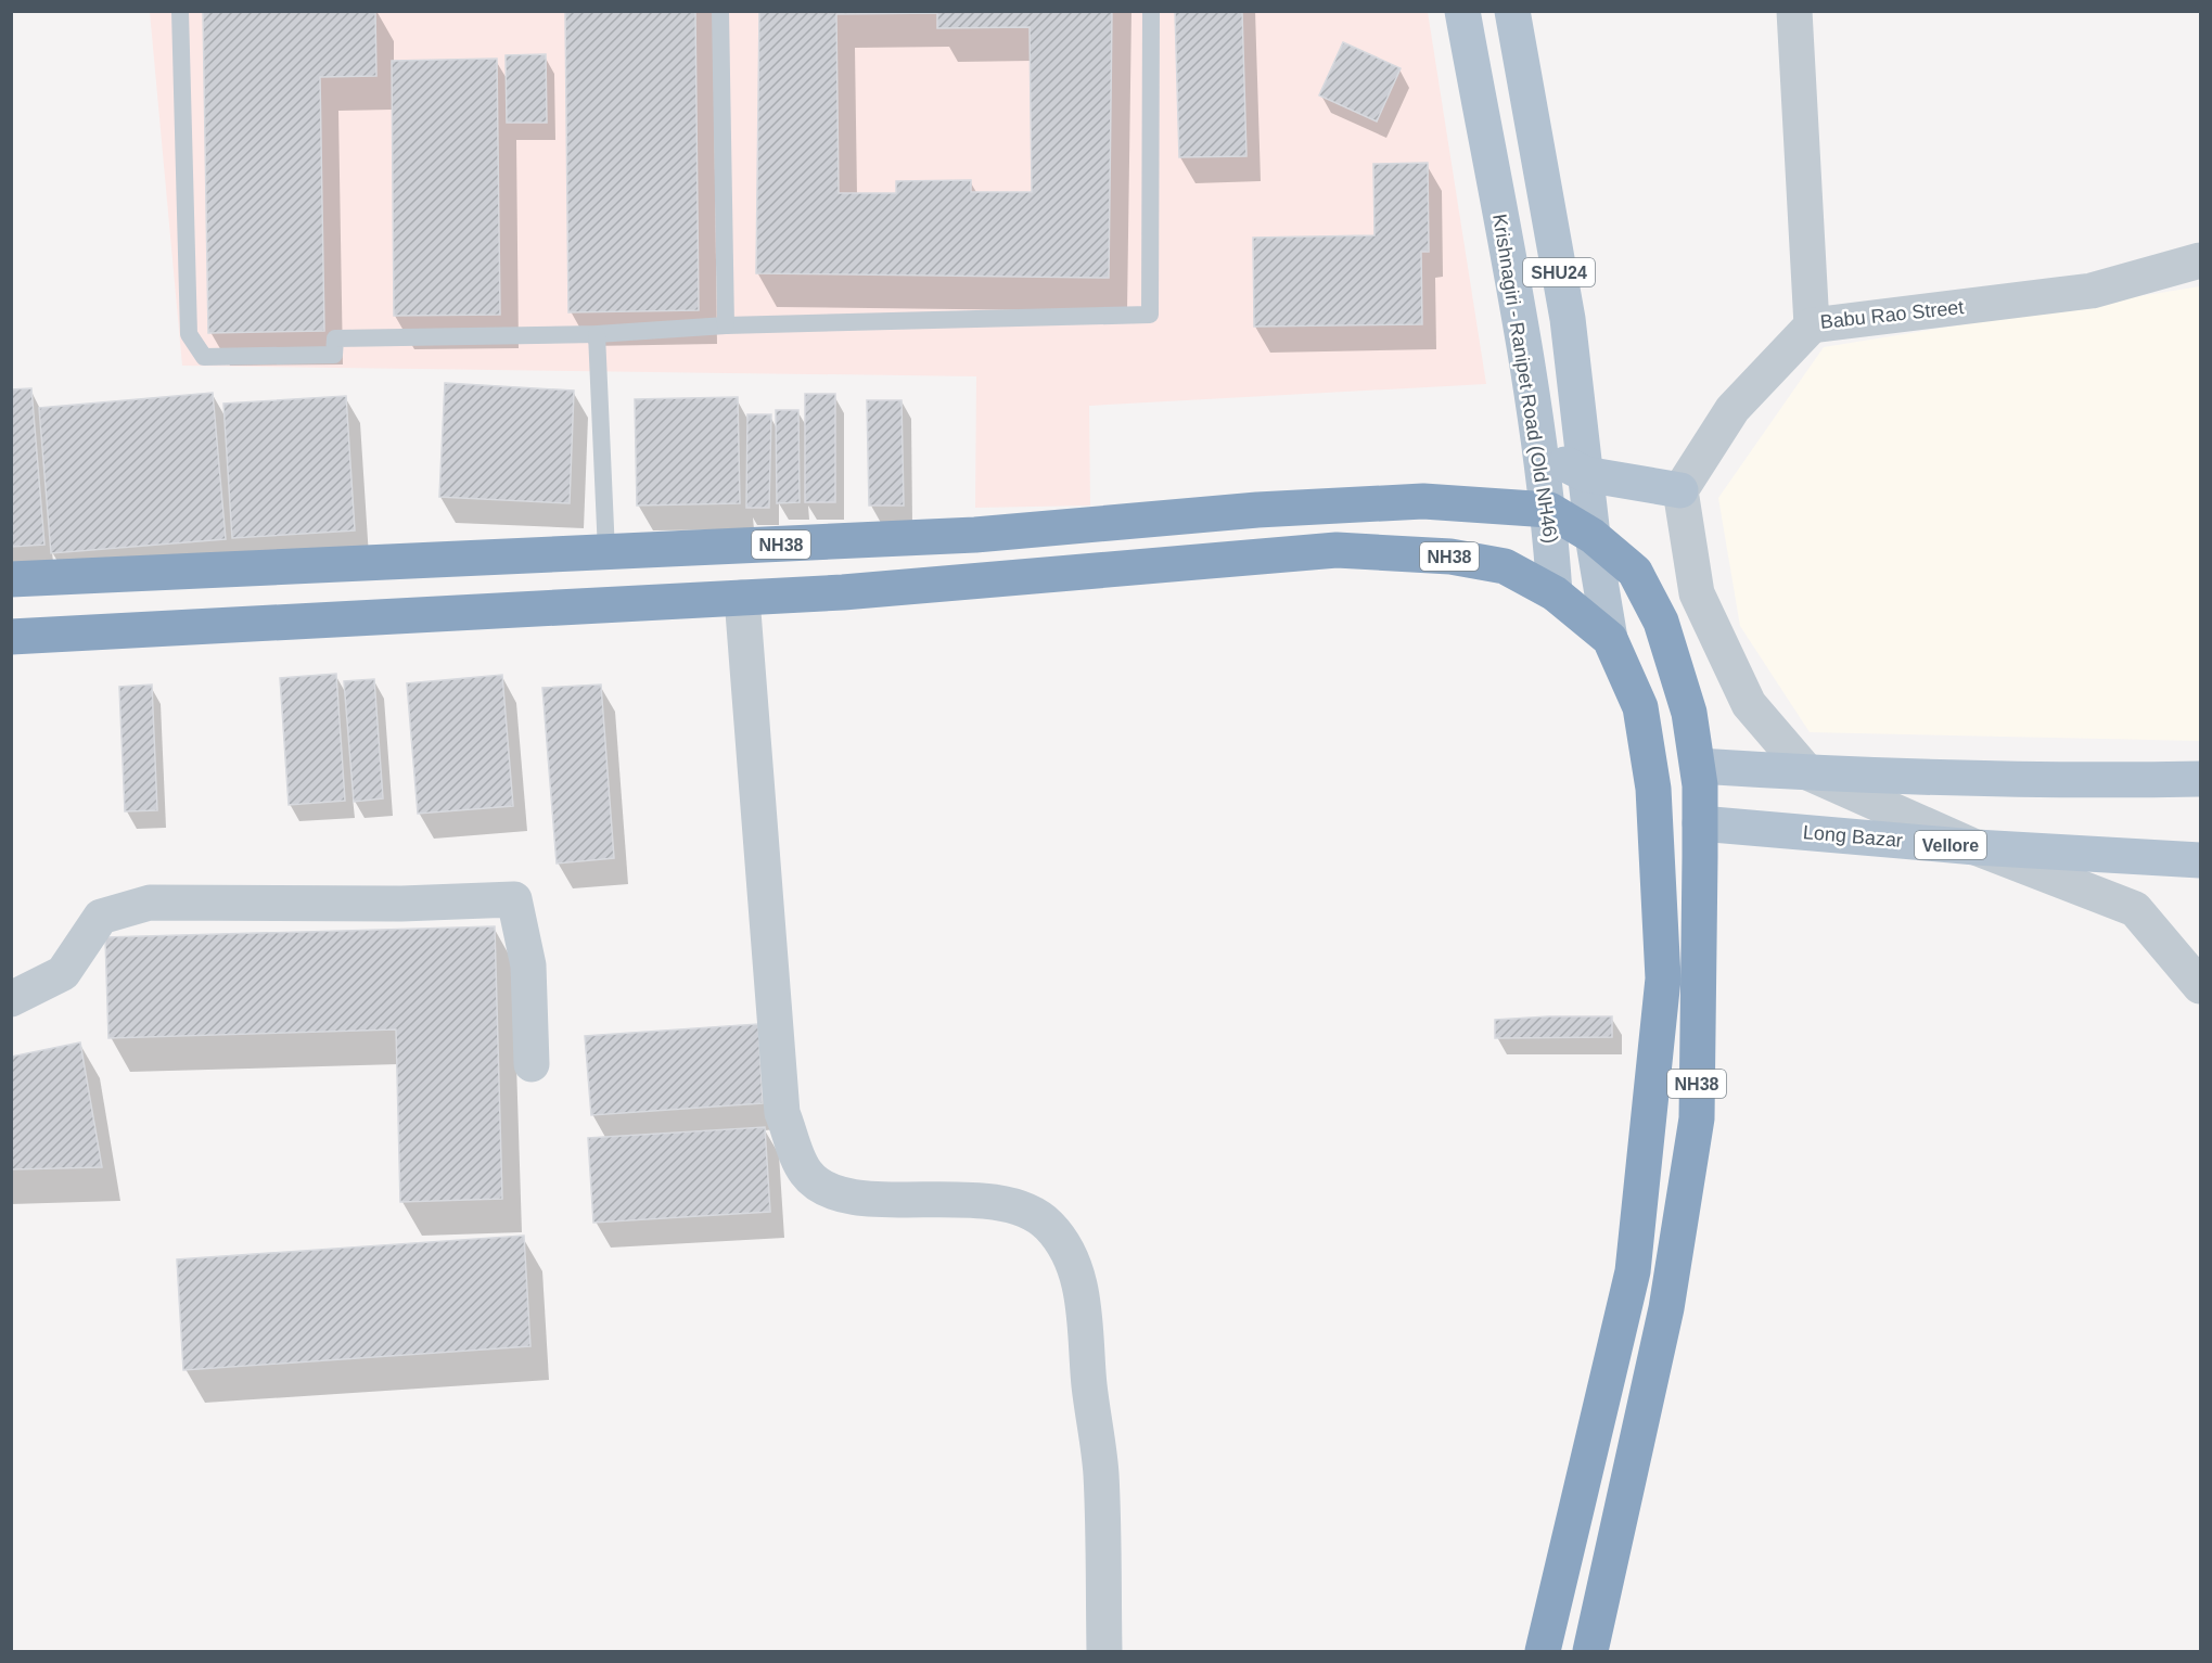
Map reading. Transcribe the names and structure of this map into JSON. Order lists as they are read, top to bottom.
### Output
{
  "streets": {
    "highway": ["NH38"],
    "main road": [
      "SHU24",
      "Krishnagiri - Ranipet Road (Old NH46)",
      "Long Bazar",
      "Vellore"
    ],
    "street": ["Babu Rao Street"]
  },
  "crossings": [
    ["SHU24", "NH38"],
    ["Krishnagiri - Ranipet Road (Old NH46)", "NH38"],
    ["NH38", "Long Bazar"]
  ]
}
